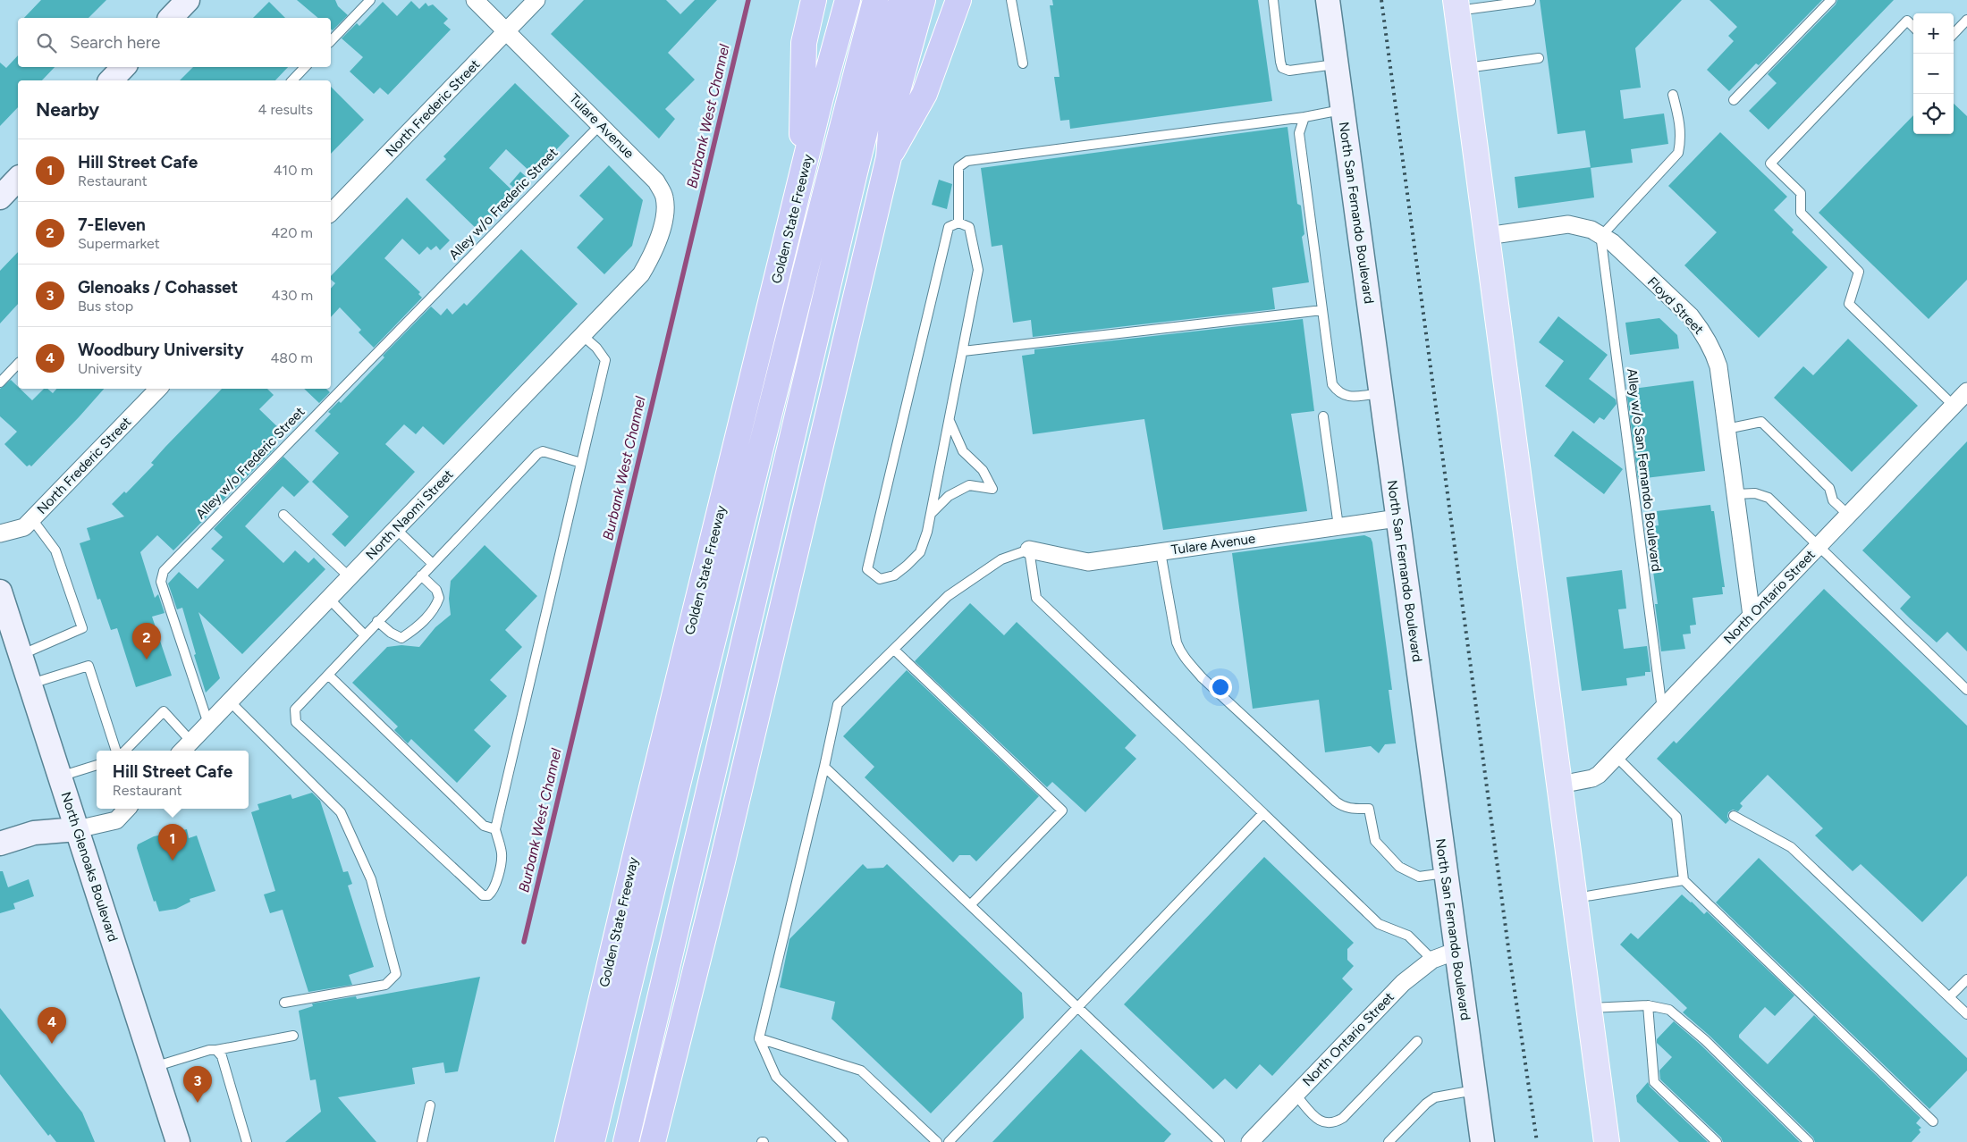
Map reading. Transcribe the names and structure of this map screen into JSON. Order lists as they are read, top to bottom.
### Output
{
  "streets": {
    "highway": ["Golden State Freeway"],
    "street": [
      "North Frederic Street",
      "Tulare Avenue",
      "North San Fernando Boulevard",
      "Floyd Street",
      "North Naomi Street",
      "North Ontario Street",
      "North Glenoaks Boulevard"
    ],
    "lane": ["Alley w/o Frederic Street", "Alley w/o San Fernando Boulevard"]
  },
  "crossings": [
    ["North Frederic Street", "Tulare Avenue"],
    ["Tulare Avenue", "Alley w/o Frederic Street"],
    ["Tulare Avenue", "North San Fernando Boulevard"],
    ["Tulare Avenue", "North Naomi Street"],
    ["Alley w/o Frederic Street", "North Naomi Street"],
    ["North San Fernando Boulevard", "North Ontario Street"],
    ["Floyd Street", "Alley w/o San Fernando Boulevard"],
    ["Floyd Street", "North Ontario Street"],
    ["Alley w/o San Fernando Boulevard", "North Ontario Street"]
  ],
  "water": ["Burbank West Channel"],
  "page": {
    "map_buttons": ["+", "−"],
    "search": "Search here",
    "heading": ["Nearby", "4 results"],
    "list": [
      {
        "mark": "1",
        "name": "Hill Street Cafe",
        "note": "Restaurant",
        "value": "410 m"
      },
      {
        "mark": "2",
        "name": "7-Eleven",
        "note": "Supermarket",
        "value": "420 m"
      },
      {
        "mark": "3",
        "name": "Glenoaks / Cohasset",
        "note": "Bus stop",
        "value": "430 m"
      },
      {
        "mark": "4",
        "name": "Woodbury University",
        "note": "University",
        "value": "480 m"
      }
    ],
    "pins": [
      "2",
      "1",
      "4",
      "3"
    ],
    "popup": ["Hill Street Cafe", "Restaurant"]
  }
}
